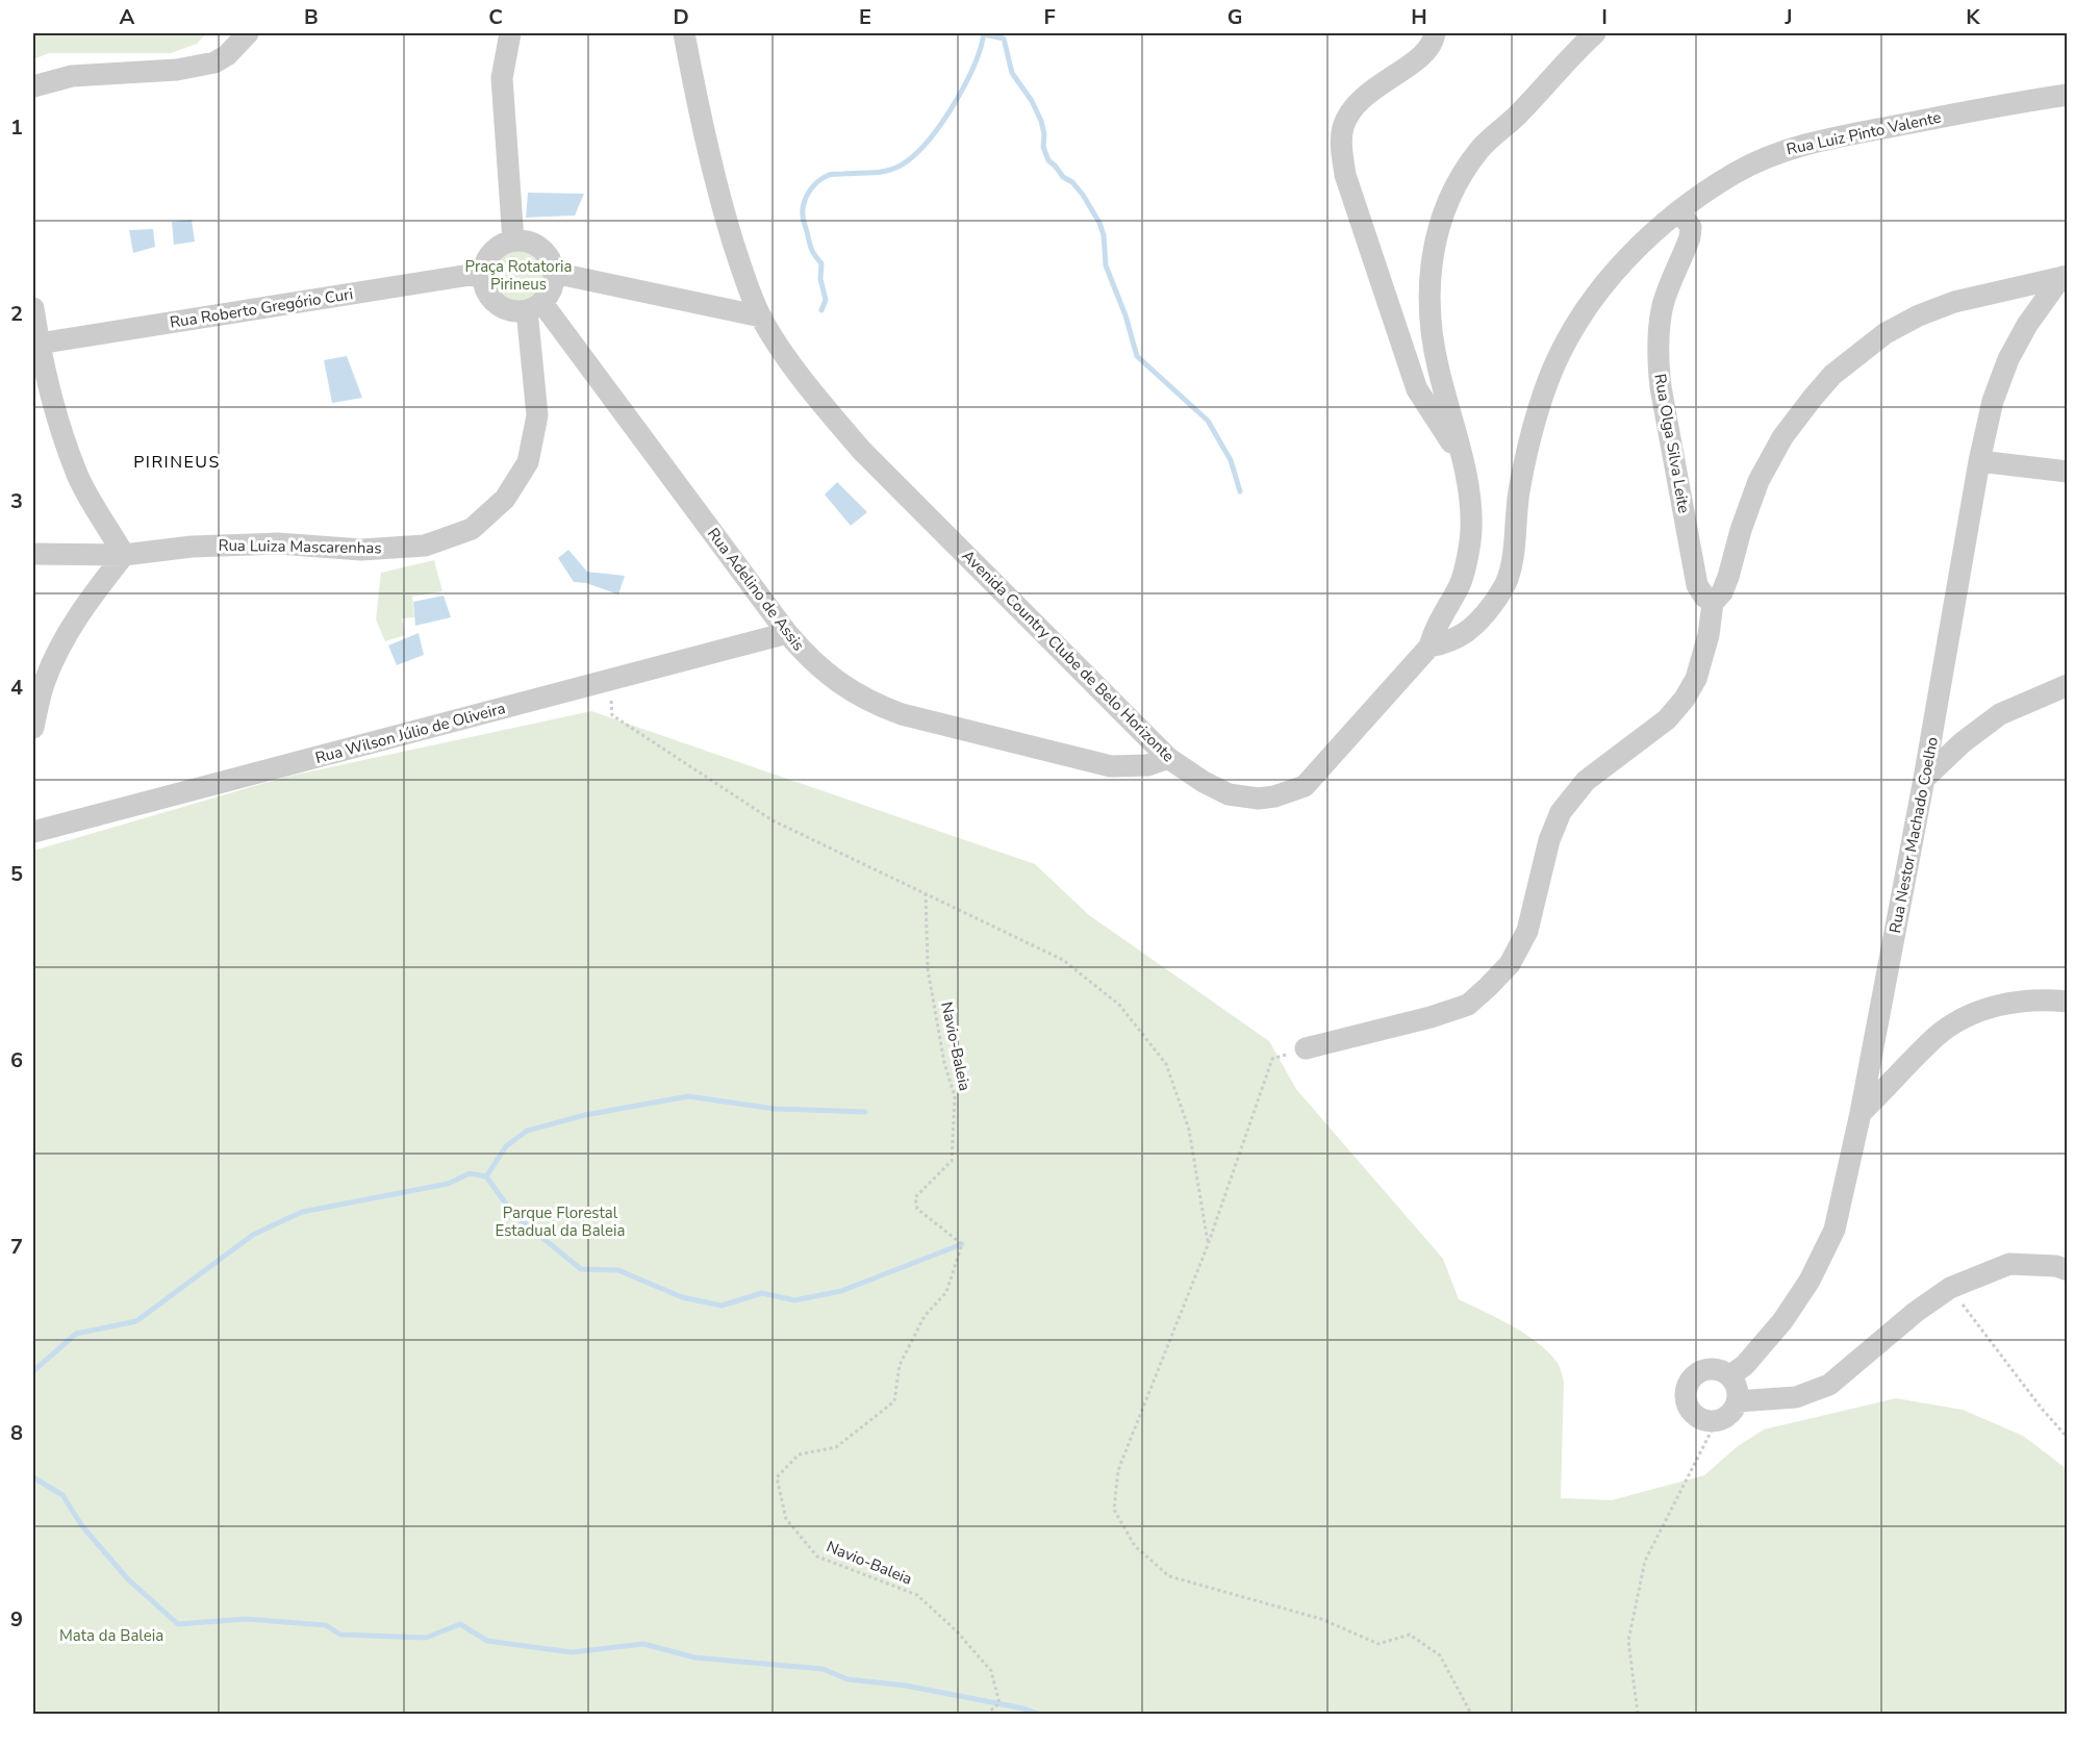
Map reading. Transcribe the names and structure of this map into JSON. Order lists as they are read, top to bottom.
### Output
{
  "streets": {
    "street": [
      "Rua Luiz Pinto Valente",
      "Rua Roberto Gregório Curi",
      "Rua Olga Silva Leite",
      "Rua Luiza Mascarenhas",
      "Rua Adelino de Assis",
      "Avenida Country Clube de Belo Horizonte",
      "Rua Wilson Júlio de Oliveira",
      "Rua Nestor Machado Coelho"
    ],
    "path": ["Navio-Baleia"]
  },
  "crossings": [
    ["Rua Luiz Pinto Valente", "Rua Olga Silva Leite"],
    ["Rua Luiz Pinto Valente", "Avenida Country Clube de Belo Horizonte"],
    ["Rua Roberto Gregório Curi", "Rua Luiza Mascarenhas"],
    ["Rua Roberto Gregório Curi", "Rua Adelino de Assis"],
    ["Rua Luiza Mascarenhas", "Rua Adelino de Assis"],
    ["Rua Adelino de Assis", "Avenida Country Clube de Belo Horizonte"],
    ["Rua Adelino de Assis", "Rua Wilson Júlio de Oliveira"]
  ],
  "districts": ["PIRINEUS"],
  "parks": ["Praça Rotatoria Pirineus", "Parque Florestal Estadual da Baleia", "Mata da Baleia"],
  "grid": {
    "columns": [
      "A",
      "B",
      "C",
      "D",
      "E",
      "F",
      "G",
      "H",
      "I",
      "J",
      "K"
    ],
    "rows": [
      "1",
      "2",
      "3",
      "4",
      "5",
      "6",
      "7",
      "8",
      "9"
    ]
  }
}
